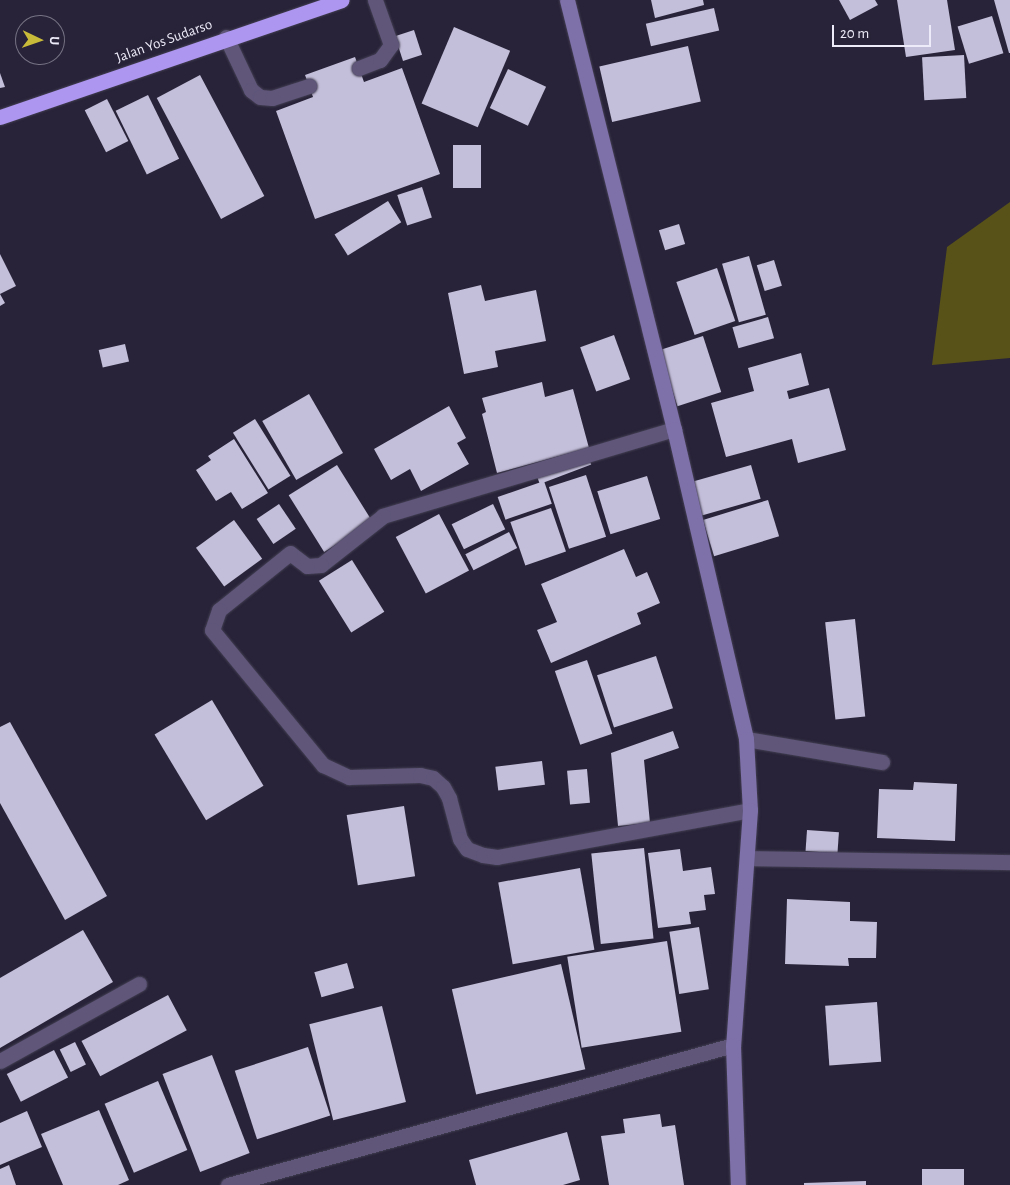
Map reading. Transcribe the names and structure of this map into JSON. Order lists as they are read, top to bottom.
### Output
{
  "streets": {
    "highway": ["Jalan Yos Sudarso"]
  },
  "scale_bar": "20 m",
  "north": "right"
}
